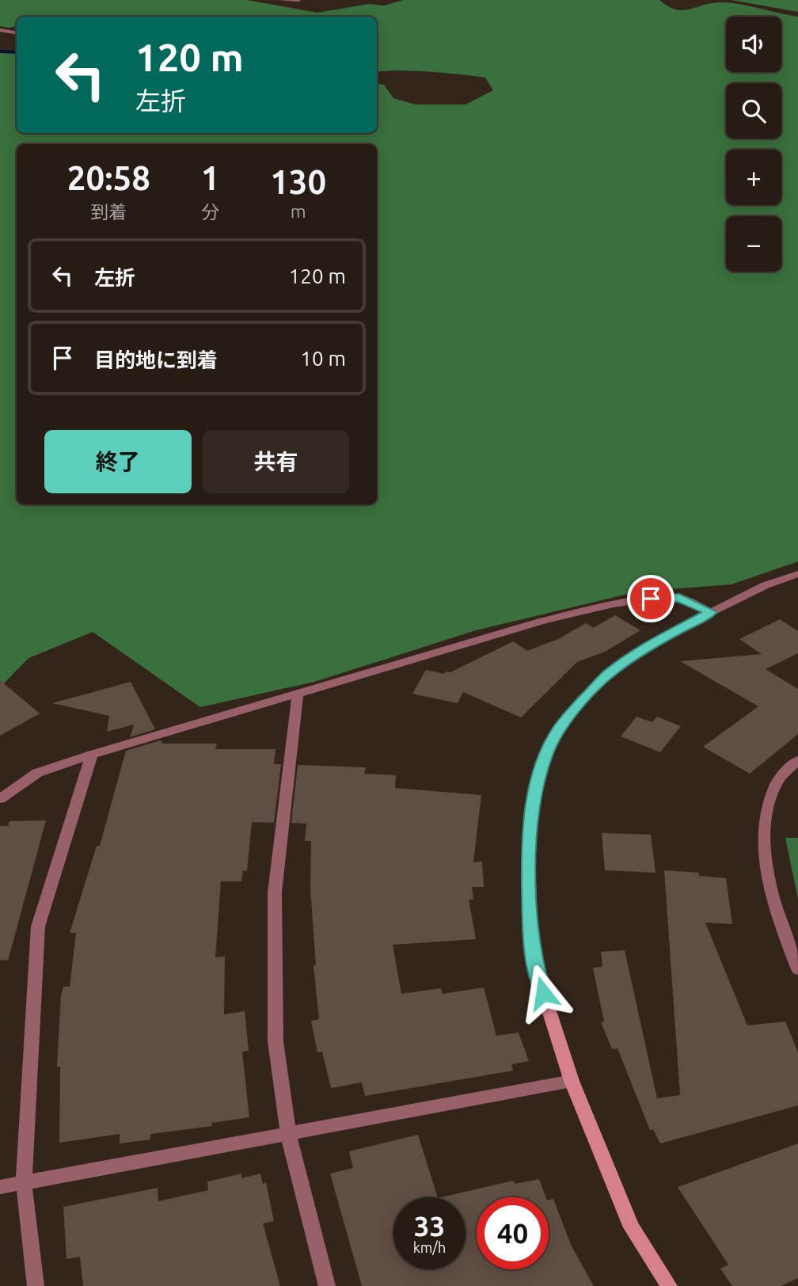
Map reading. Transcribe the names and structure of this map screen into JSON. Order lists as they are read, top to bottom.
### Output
{
  "page": {
    "map_buttons": ["+", "−"],
    "turn": ["120 m", "左折"],
    "eta": [
      "20:58",
      "到着",
      "1",
      "分",
      "130",
      "m"
    ],
    "list": [
      {
        "name": "左折",
        "value": "120 m"
      },
      {
        "name": "目的地に到着",
        "value": "10 m"
      }
    ],
    "buttons": ["終了", "共有"],
    "speed": "33 km/h",
    "limit": "40"
  }
}
